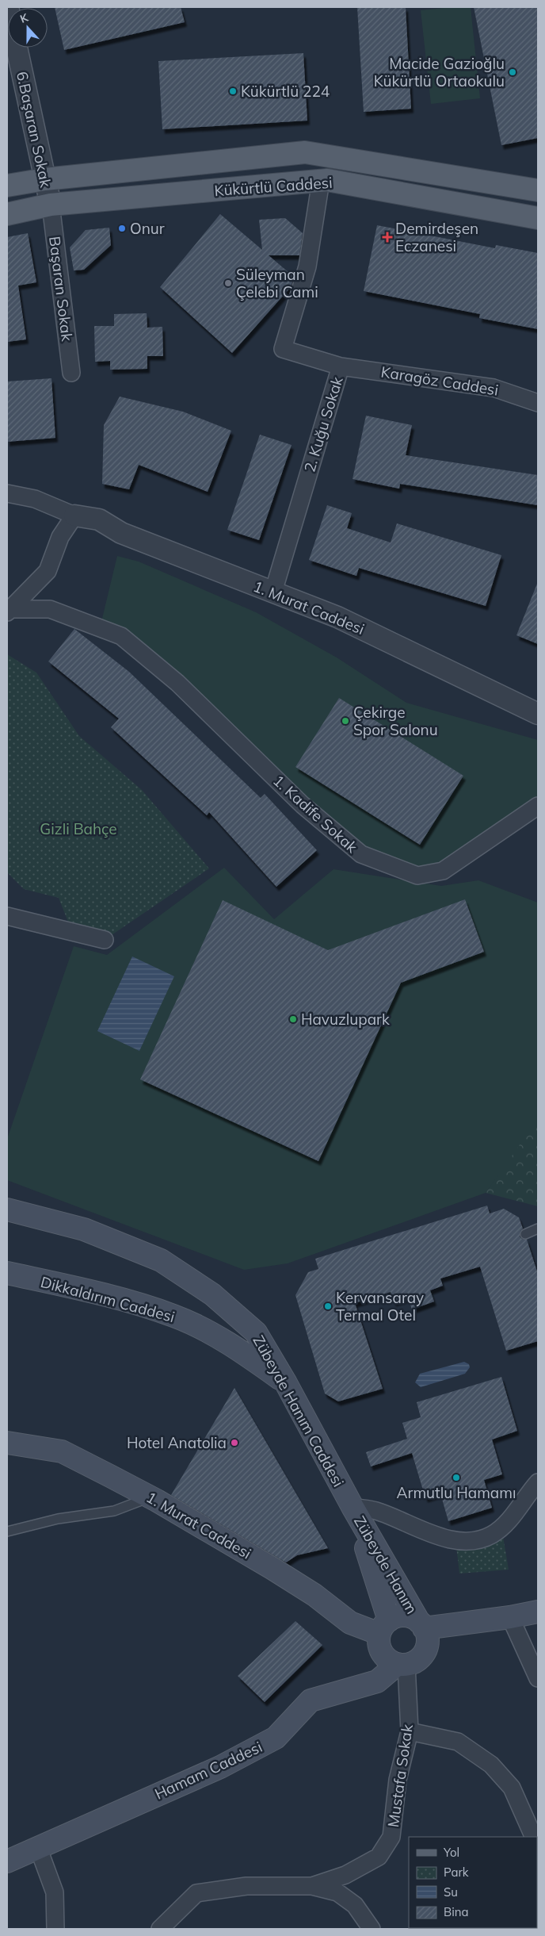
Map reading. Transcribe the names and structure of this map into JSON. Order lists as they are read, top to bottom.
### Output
{
  "streets": {
    "main road": [
      "Kükürtlü Caddesi",
      "1. Murat Caddesi",
      "Dikkaldırım Caddesi",
      "Zübeyde Hanım Caddesi",
      "Zübeyde Hanım",
      "Hamam Caddesi"
    ],
    "street": [
      "6.Başaran Sokak",
      "Başaran Sokak",
      "Karagöz Caddesi",
      "2. Kuğu Sokak",
      "1. Kadife Sokak",
      "Mustafa Sokak"
    ]
  },
  "crossings": [
    ["6.Başaran Sokak", "Kükürtlü Caddesi"],
    ["6.Başaran Sokak", "Başaran Sokak"],
    ["Kükürtlü Caddesi", "Başaran Sokak"],
    ["Kükürtlü Caddesi", "2. Kuğu Sokak"],
    ["Karagöz Caddesi", "2. Kuğu Sokak"],
    ["2. Kuğu Sokak", "1. Murat Caddesi"],
    ["1. Murat Caddesi", "Zübeyde Hanım"],
    ["1. Murat Caddesi", "Hamam Caddesi"],
    ["1. Murat Caddesi", "Mustafa Sokak"],
    ["Dikkaldırım Caddesi", "Zübeyde Hanım Caddesi"],
    ["Zübeyde Hanım Caddesi", "Zübeyde Hanım"],
    ["Zübeyde Hanım", "Hamam Caddesi"],
    ["Zübeyde Hanım", "Mustafa Sokak"],
    ["Hamam Caddesi", "Mustafa Sokak"]
  ],
  "parks": ["Gizli Bahçe"],
  "places": {
    "other": [
      "Macide Gazioğlu Kükürtlü Ortaokulu",
      "Kükürtlü 224",
      "Onur",
      "Süleyman Çelebi Cami",
      "Çekirge Spor Salonu",
      "Havuzlupark",
      "Kervansaray Termal Otel",
      "Hotel Anatolia",
      "Armutlu Hamamı"
    ],
    "health": ["Demirdeşen Eczanesi"]
  },
  "legend": [
    "Yol",
    "Park",
    "Su",
    "Bina"
  ],
  "north": "top"
}
